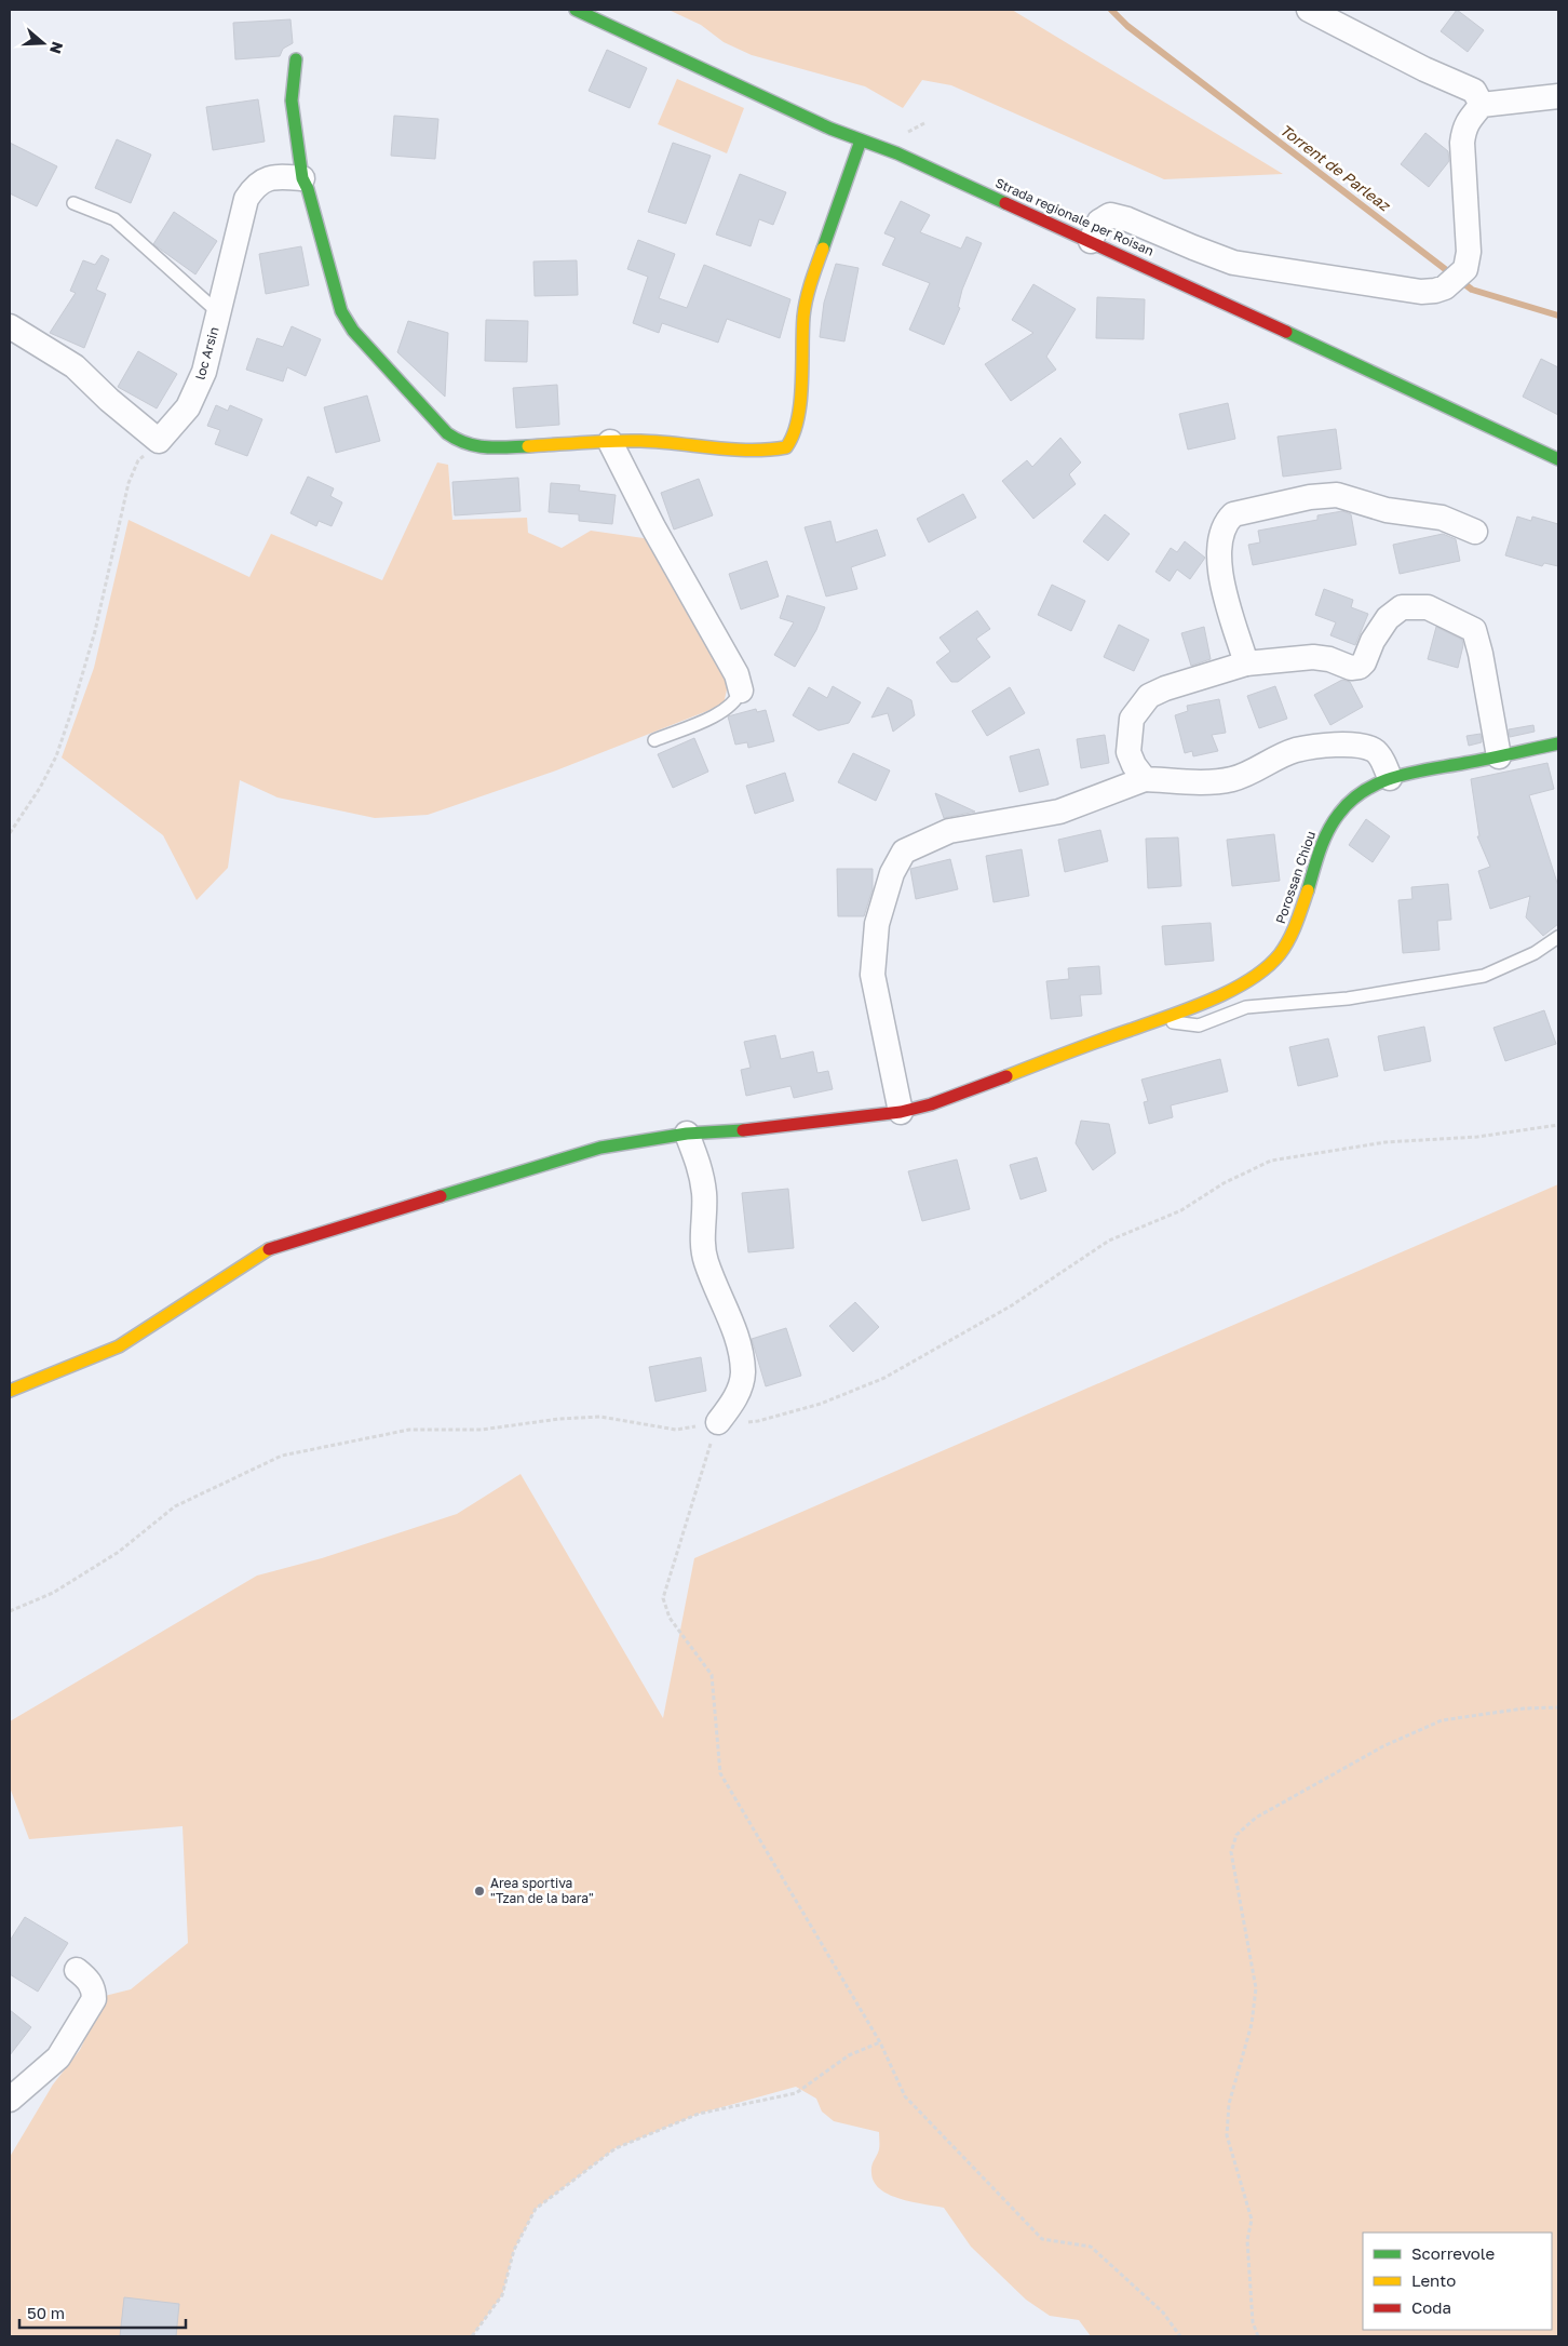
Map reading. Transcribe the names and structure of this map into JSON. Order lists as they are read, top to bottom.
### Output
{
  "streets": {
    "street": ["Strada regionale per Roisan", "loc Arsin", "Porossan Chiou"]
  },
  "water": ["Torrent de Parleaz"],
  "places": ["Area sportiva \"Tzan de la bara\""],
  "legend": ["Scorrevole", "Lento", "Coda"],
  "scale_bar": "50 m",
  "north": "right"
}
